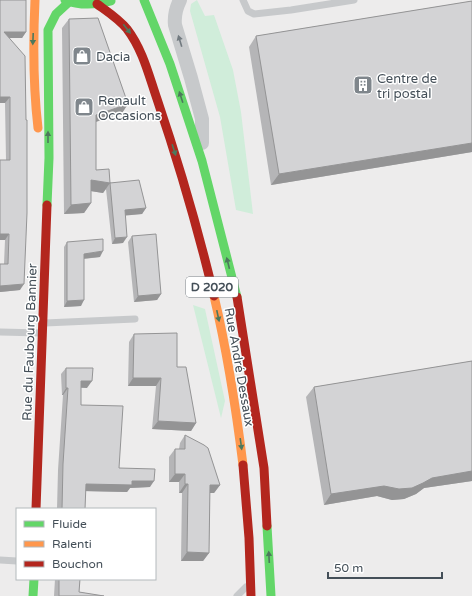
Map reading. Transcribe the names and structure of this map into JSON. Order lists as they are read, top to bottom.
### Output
{
  "streets": {
    "main road": ["D 2020", "Rue du Faubourg Bannier", "Rue André Dessaux"]
  },
  "places": {
    "shop": ["Dacia", "Renault Occasions"],
    "building": ["Centre de tri postal"]
  },
  "legend": ["Fluide", "Ralenti", "Bouchon"],
  "scale_bar": "50 m"
}
